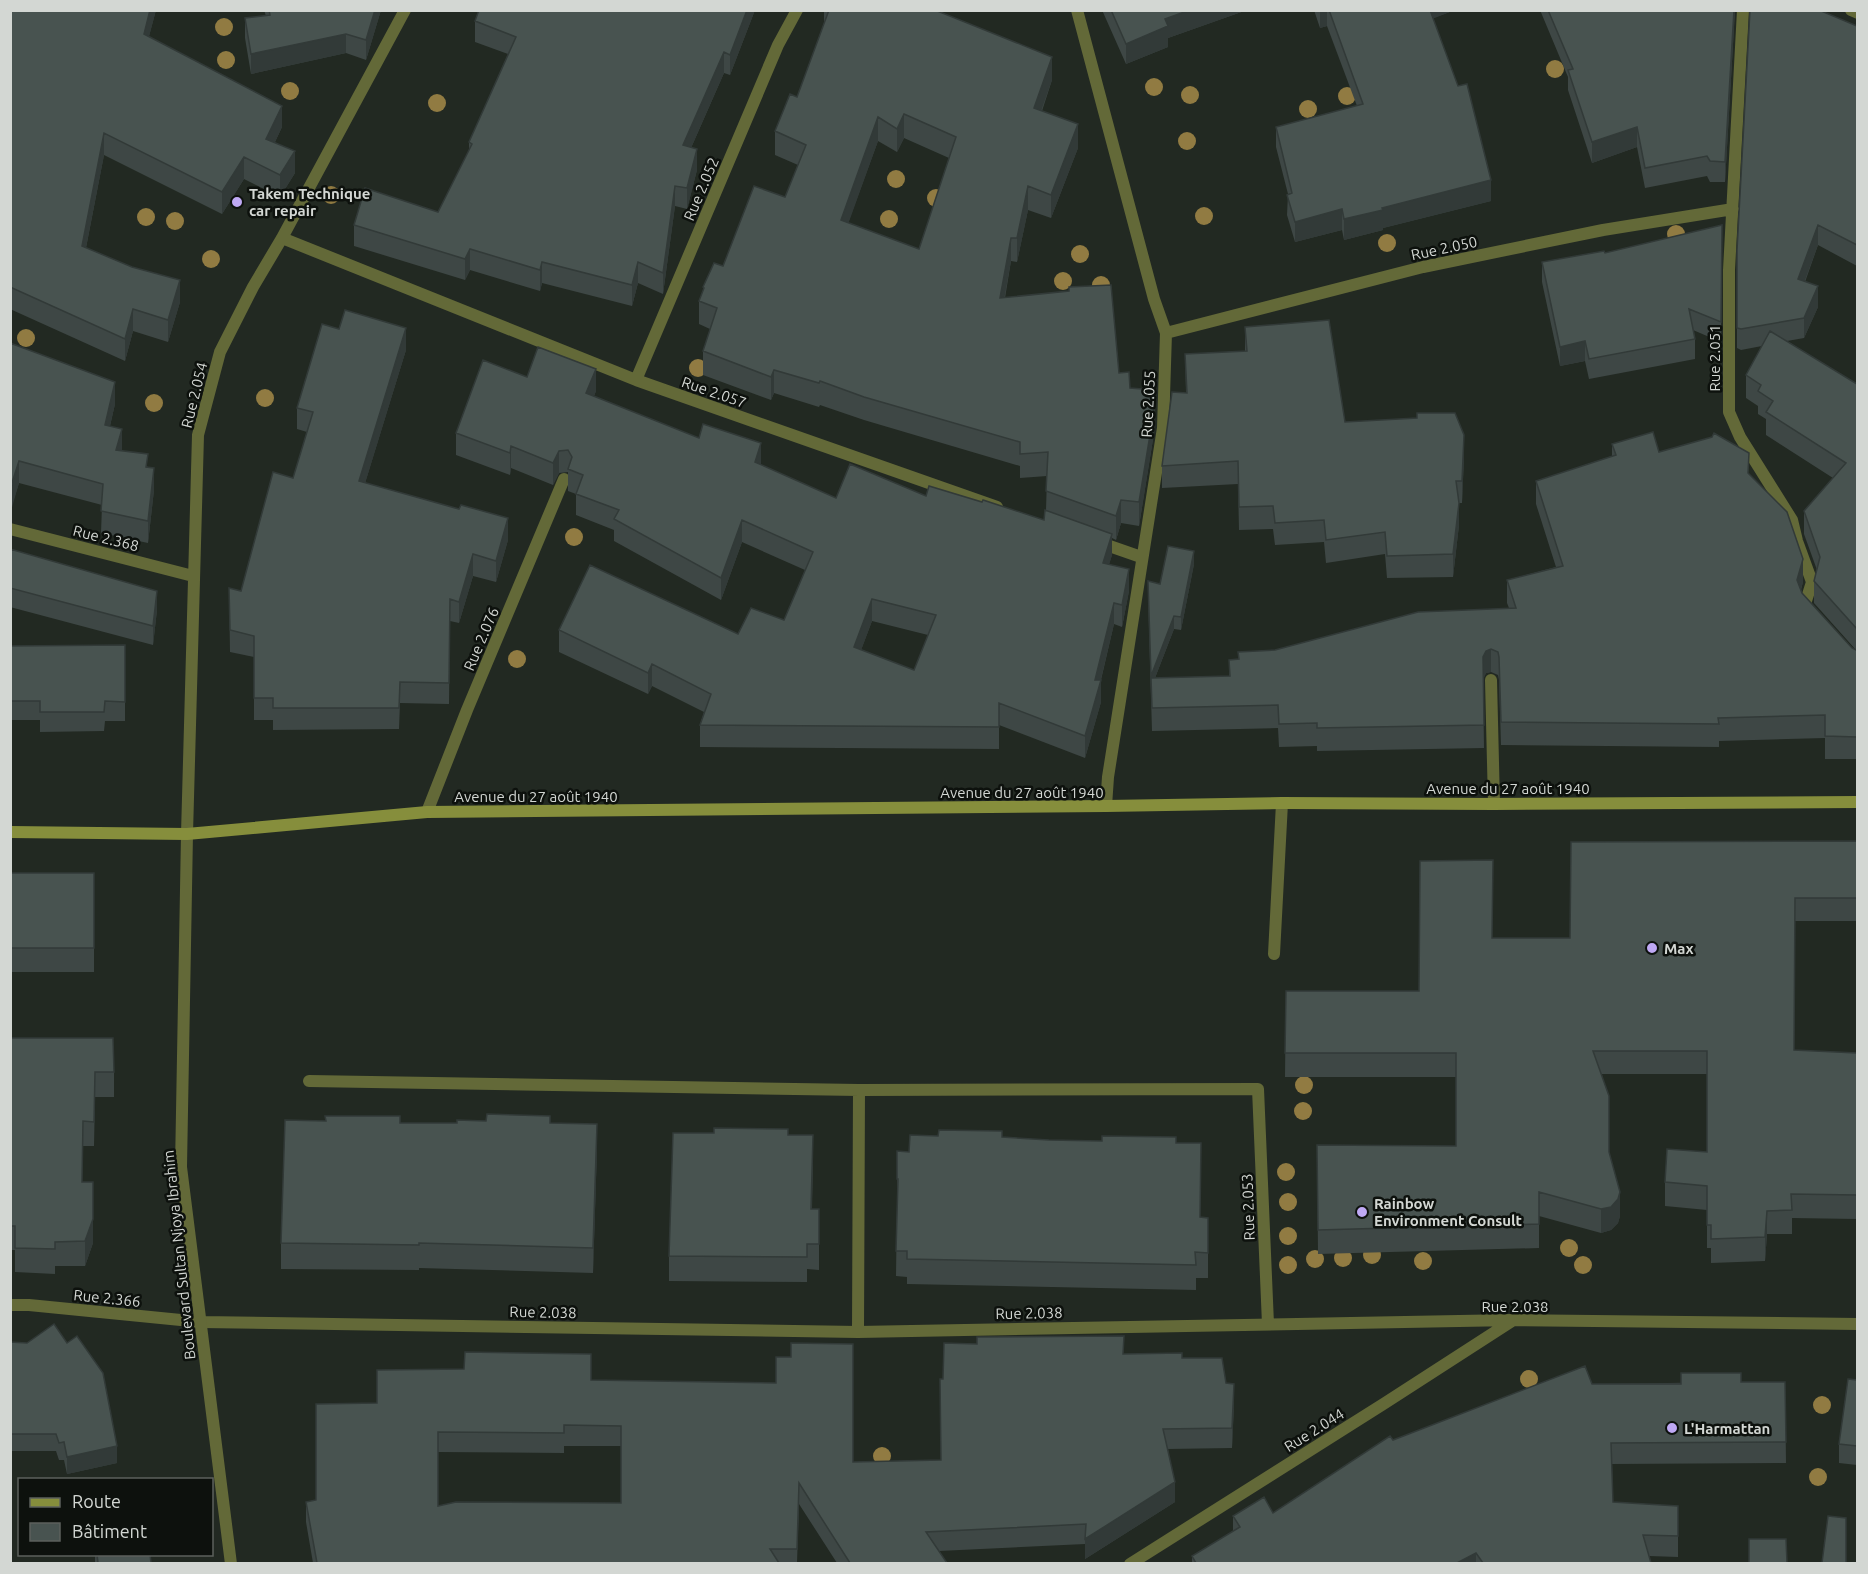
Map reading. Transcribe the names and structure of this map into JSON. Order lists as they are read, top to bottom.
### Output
{
  "streets": {
    "main road": ["Avenue du 27 août 1940"],
    "street": [
      "Rue 2.052",
      "Rue 2.050",
      "Rue 2.051",
      "Rue 2.057",
      "Rue 2.054",
      "Rue 2.055",
      "Rue 2.368",
      "Rue 2.076",
      "Rue 2.053",
      "Boulevard Sultan Njoya Ibrahim",
      "Rue 2.366",
      "Rue 2.038",
      "Rue 2.044"
    ]
  },
  "crossings": [
    ["Rue 2.052", "Rue 2.057"],
    ["Rue 2.050", "Rue 2.051"],
    ["Rue 2.050", "Rue 2.055"],
    ["Rue 2.057", "Rue 2.054"],
    ["Rue 2.054", "Rue 2.368"],
    ["Rue 2.054", "Avenue du 27 août 1940"],
    ["Rue 2.054", "Boulevard Sultan Njoya Ibrahim"],
    ["Rue 2.055", "Avenue du 27 août 1940"],
    ["Rue 2.076", "Avenue du 27 août 1940"],
    ["Avenue du 27 août 1940", "Boulevard Sultan Njoya Ibrahim"],
    ["Rue 2.053", "Rue 2.038"],
    ["Boulevard Sultan Njoya Ibrahim", "Rue 2.366"],
    ["Boulevard Sultan Njoya Ibrahim", "Rue 2.038"],
    ["Rue 2.366", "Rue 2.038"],
    ["Rue 2.038", "Rue 2.044"]
  ],
  "places": [
    "Takem Technique car repair",
    "Max",
    "Rainbow Environment Consult",
    "L'Harmattan"
  ],
  "legend": ["Route", "Bâtiment"]
}
